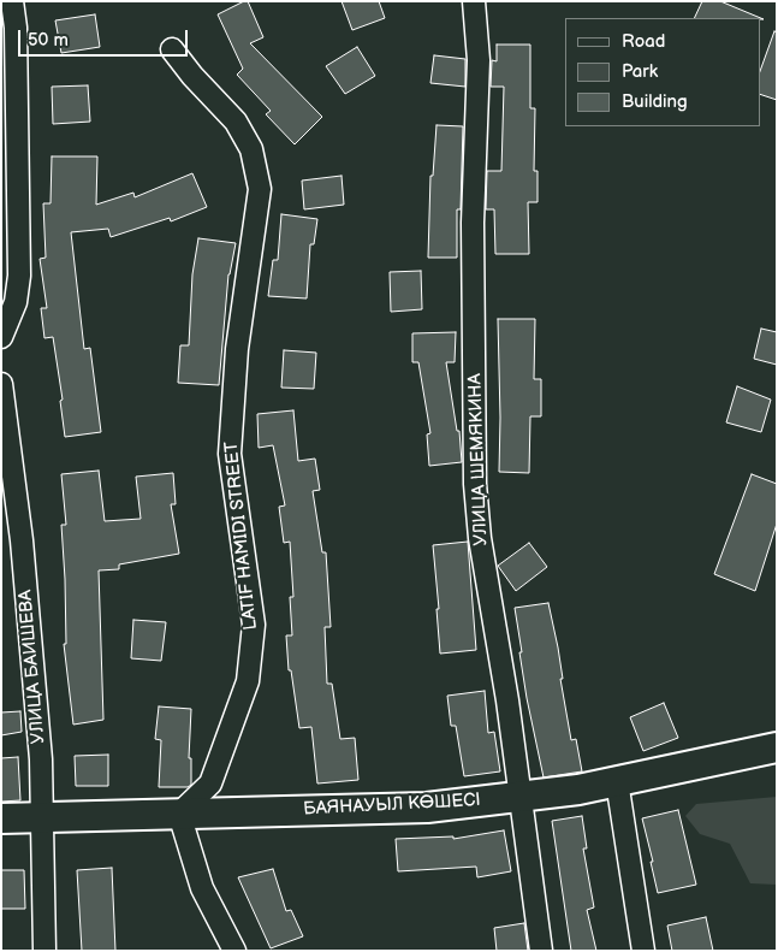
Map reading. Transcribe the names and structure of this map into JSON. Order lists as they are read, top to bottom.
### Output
{
  "streets": {
    "street": [
      "УЛИЦА ШЕМЯКИНА",
      "LATIF HAMIDI STREET",
      "УЛИЦА БАИШЕВА",
      "БАЯНАУЫЛ КӨШЕСІ"
    ]
  },
  "crossings": [
    ["УЛИЦА ШЕМЯКИНА", "БАЯНАУЫЛ КӨШЕСІ"],
    ["LATIF HAMIDI STREET", "БАЯНАУЫЛ КӨШЕСІ"],
    ["УЛИЦА БАИШЕВА", "БАЯНАУЫЛ КӨШЕСІ"]
  ],
  "legend": ["Road", "Park", "Building"],
  "scale_bar": "50 m"
}
